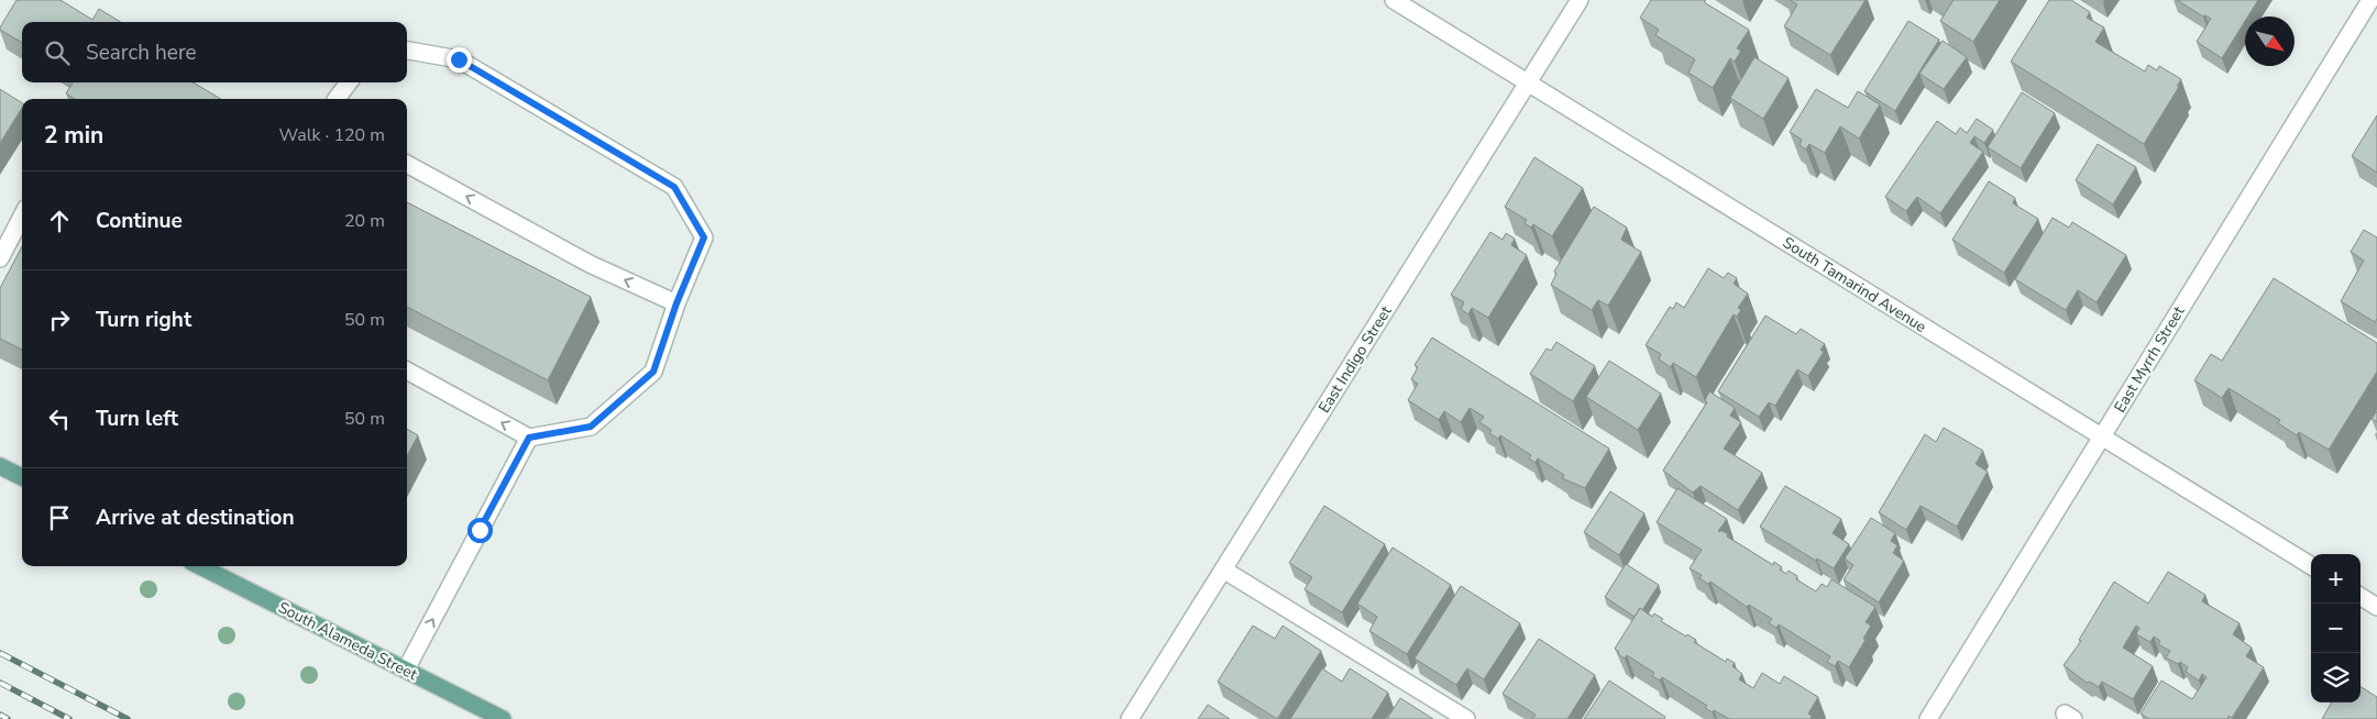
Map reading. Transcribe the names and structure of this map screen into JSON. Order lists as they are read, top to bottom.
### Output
{
  "streets": {
    "main road": ["South Alameda Street"],
    "street": ["South Tamarind Avenue", "East Indigo Street", "East Myrrh Street"]
  },
  "crossings": [
    ["South Tamarind Avenue", "East Indigo Street"],
    ["South Tamarind Avenue", "East Myrrh Street"]
  ],
  "north": "bottom right",
  "page": {
    "search": "Search here",
    "heading": ["2 min", "Walk · 120 m"],
    "list": [
      ["Continue", "20 m"],
      ["Turn right", "50 m"],
      ["Turn left", "50 m"],
      "Arrive at destination"
    ],
    "map_buttons": ["+", "−"]
  }
}
